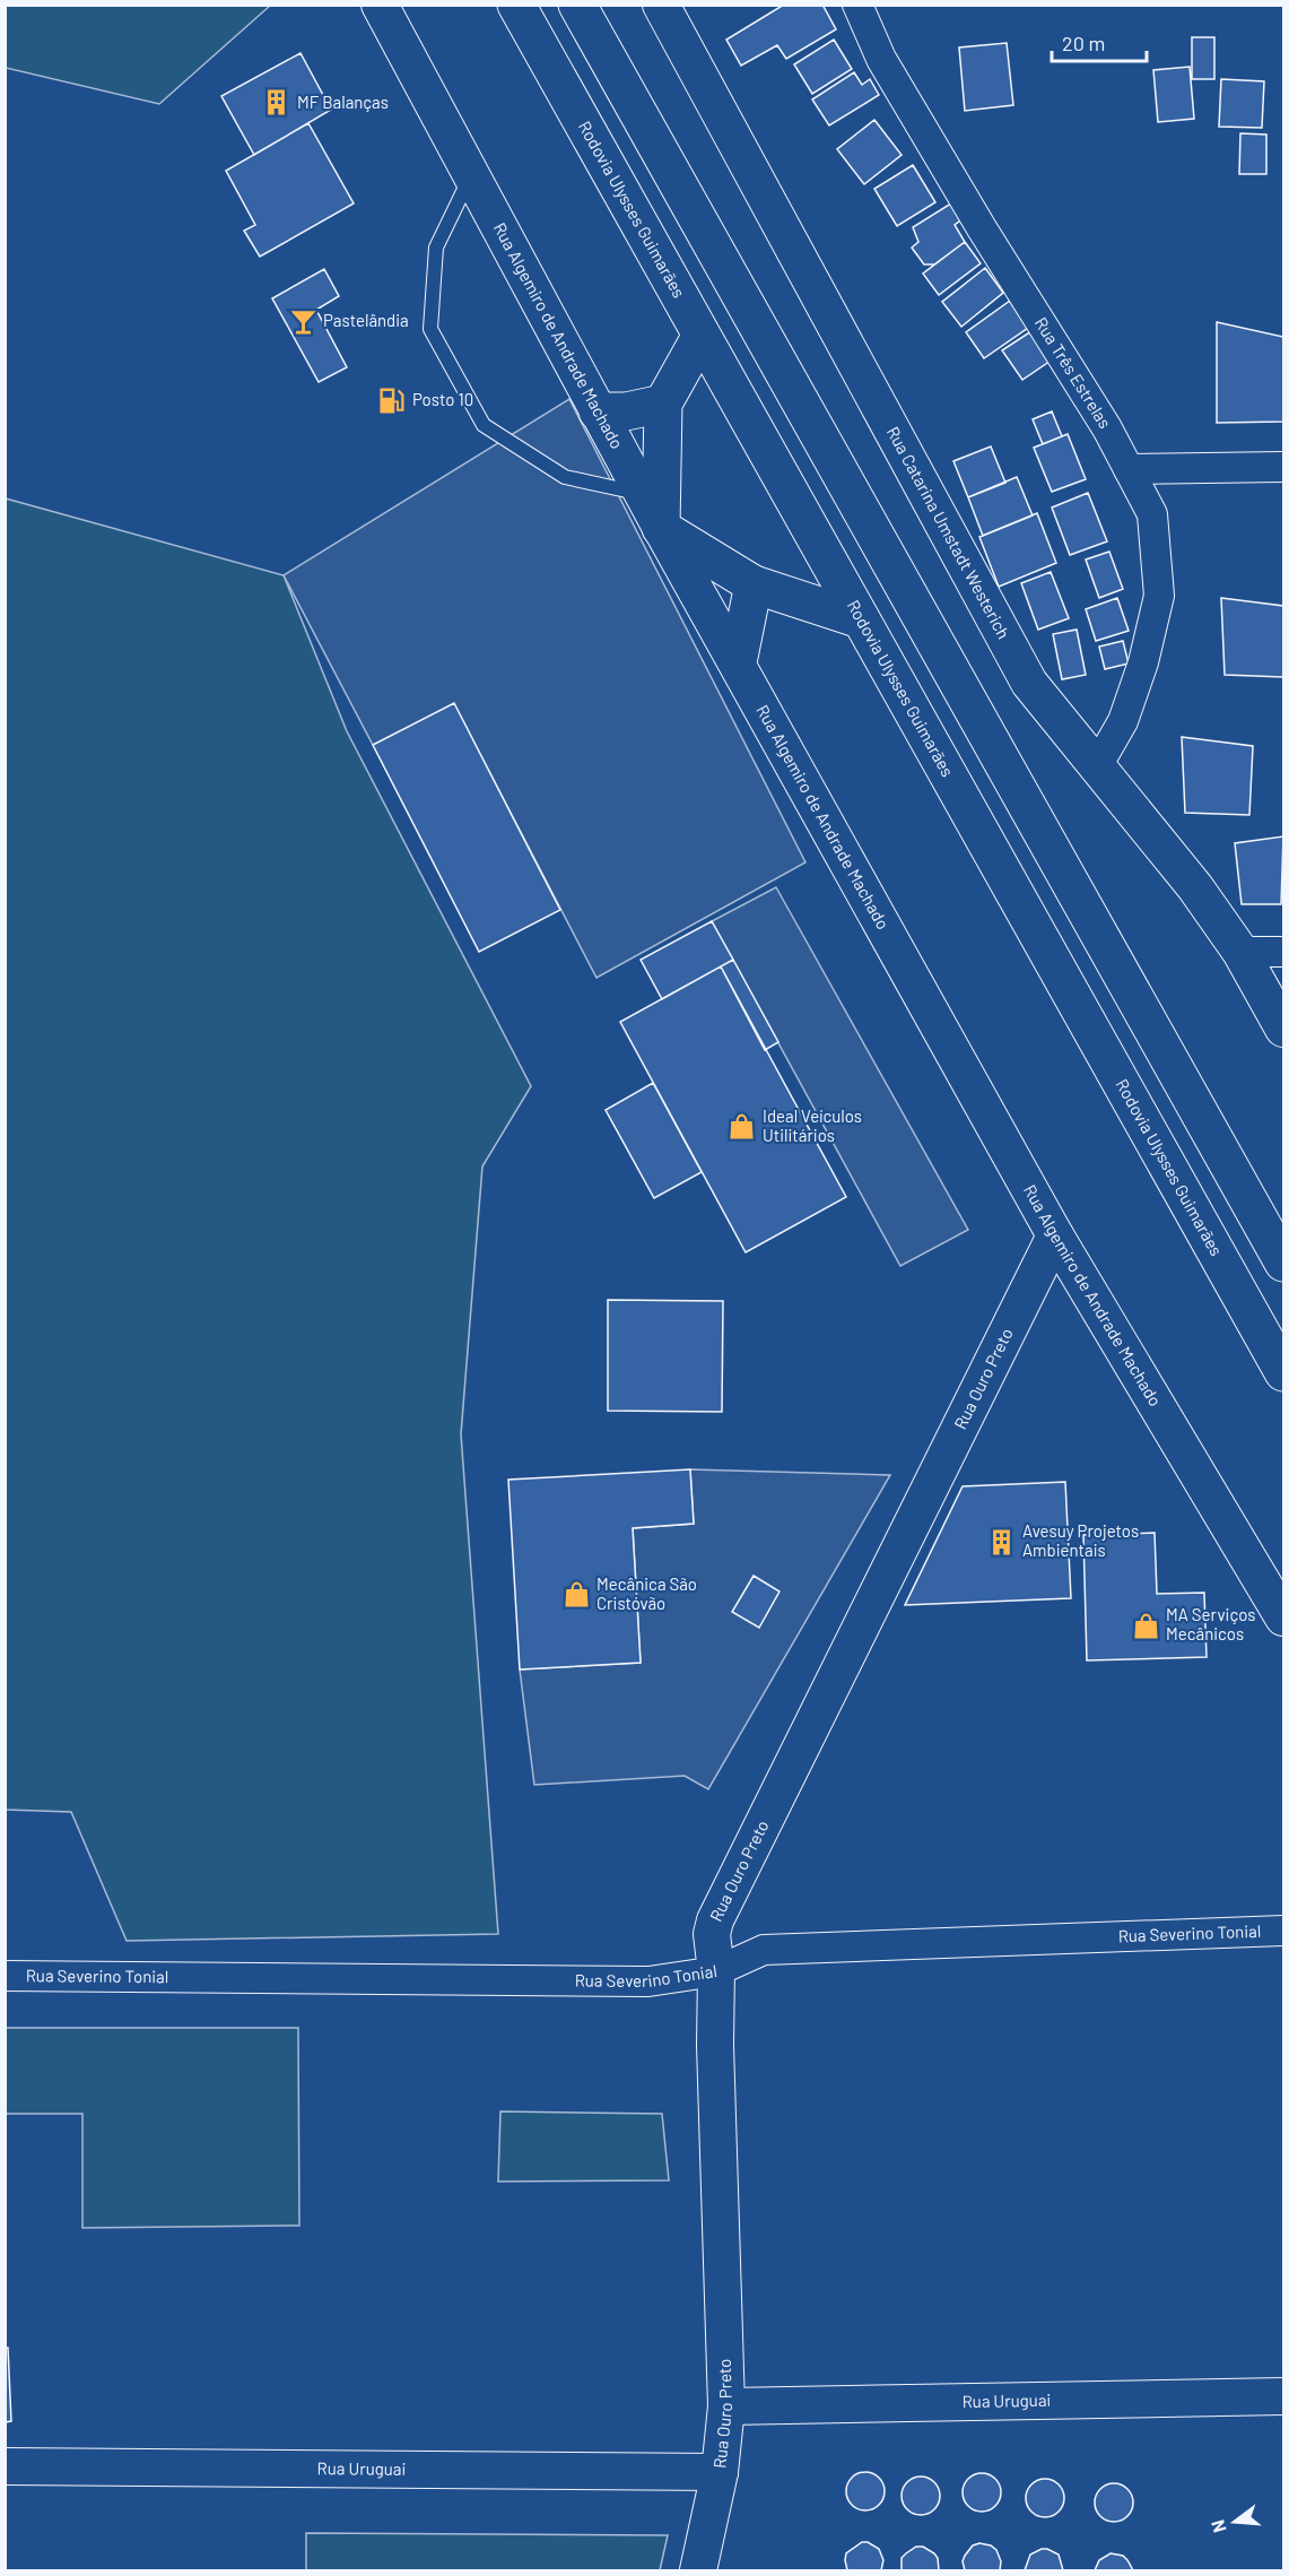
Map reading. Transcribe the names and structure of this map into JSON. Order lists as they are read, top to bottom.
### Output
{
  "streets": {
    "highway": ["Rodovia Ulysses Guimarães"],
    "street": [
      "Rua Algemiro de Andrade Machado",
      "Rua Três Estrelas",
      "Rua Catarina Umstadt Westerich",
      "Rua Ouro Preto",
      "Rua Severino Tonial",
      "Rua Uruguai"
    ]
  },
  "crossings": [
    ["Rua Algemiro de Andrade Machado", "Rua Ouro Preto"],
    ["Rua Três Estrelas", "Rua Catarina Umstadt Westerich"],
    ["Rua Ouro Preto", "Rua Severino Tonial"],
    ["Rua Ouro Preto", "Rua Uruguai"]
  ],
  "places": {
    "building": ["MF Balanças", "Avesuy Projetos Ambientais"],
    "bar": ["Pastelândia"],
    "fuel station": ["Posto 10"],
    "shop": ["Ideal Veículos Utilitários", "Mecânica São Cristóvão", "MA Serviços Mecânicos"]
  },
  "scale_bar": "20 m",
  "north": "left"
}
